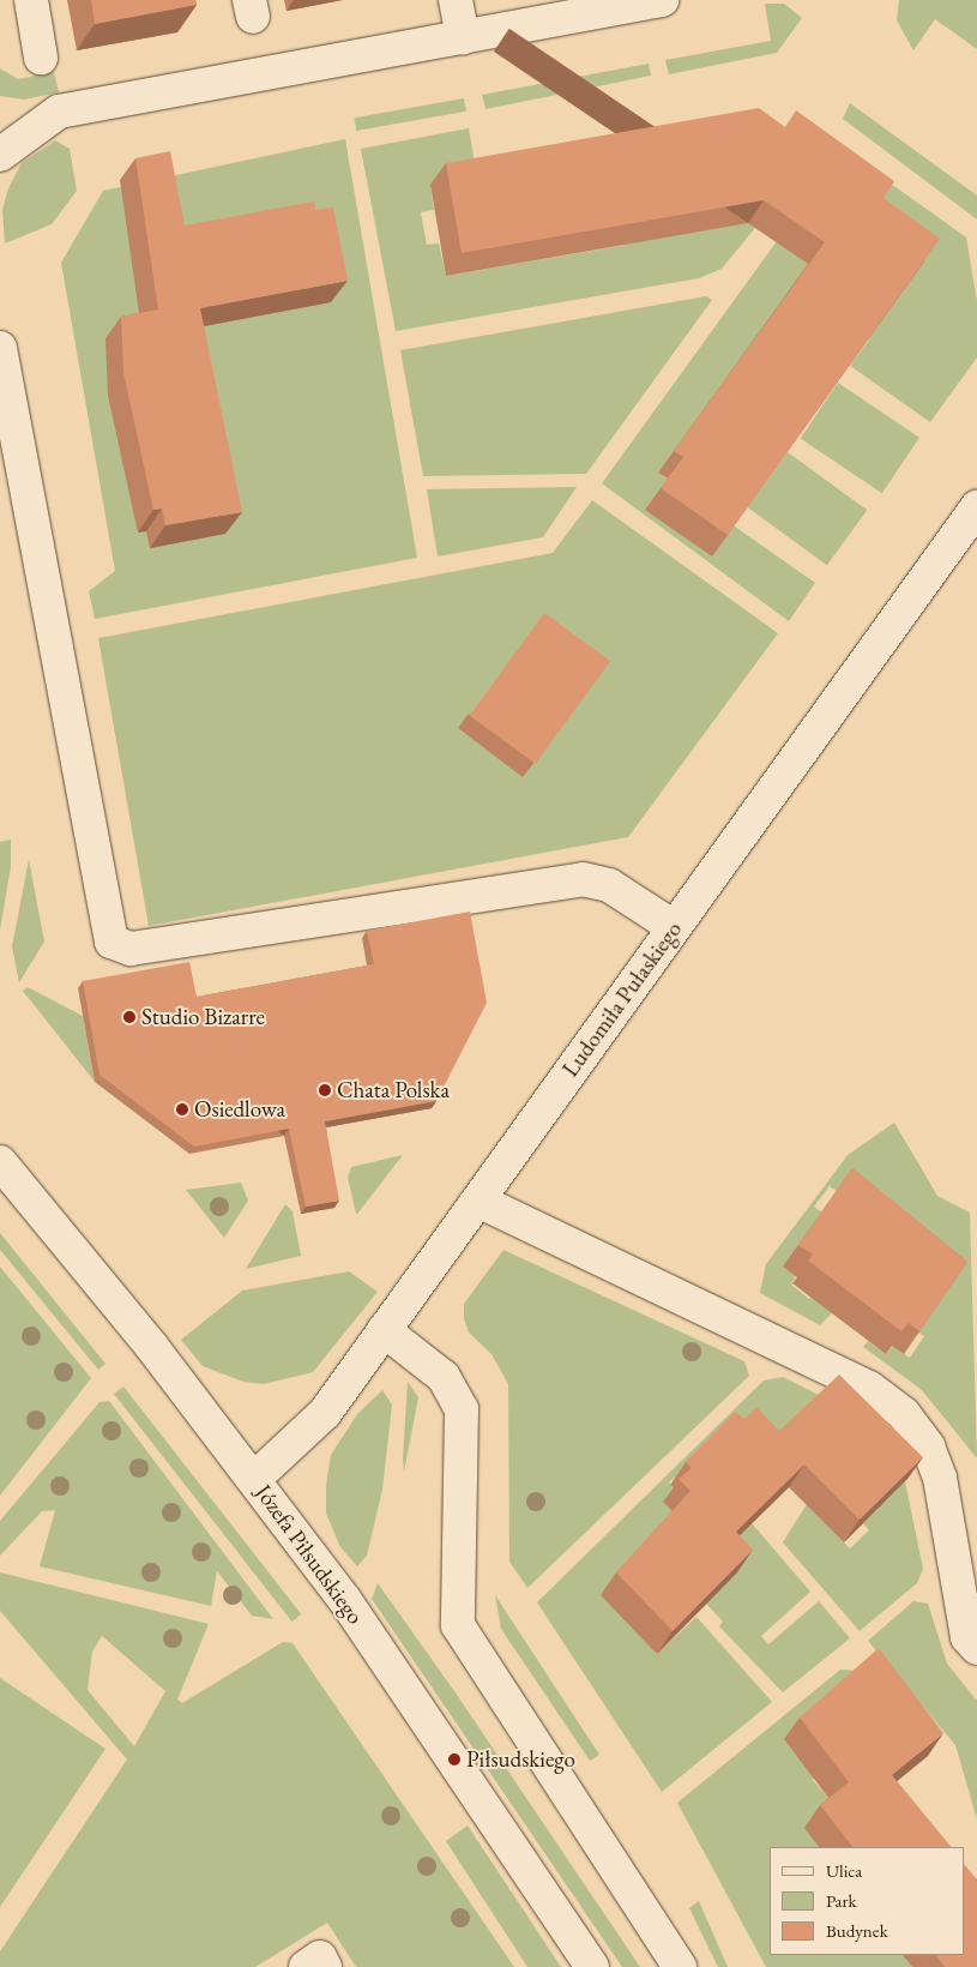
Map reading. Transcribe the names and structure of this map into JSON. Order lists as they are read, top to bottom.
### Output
{
  "streets": {
    "street": ["Ludomiła Pułaskiego", "Józefa Piłsudskiego"]
  },
  "crossings": [
    ["Ludomiła Pułaskiego", "Józefa Piłsudskiego"]
  ],
  "places": [
    "Studio Bizarre",
    "Chata Polska",
    "Osiedlowa",
    "Piłsudskiego"
  ],
  "legend": ["Ulica", "Park", "Budynek"]
}
